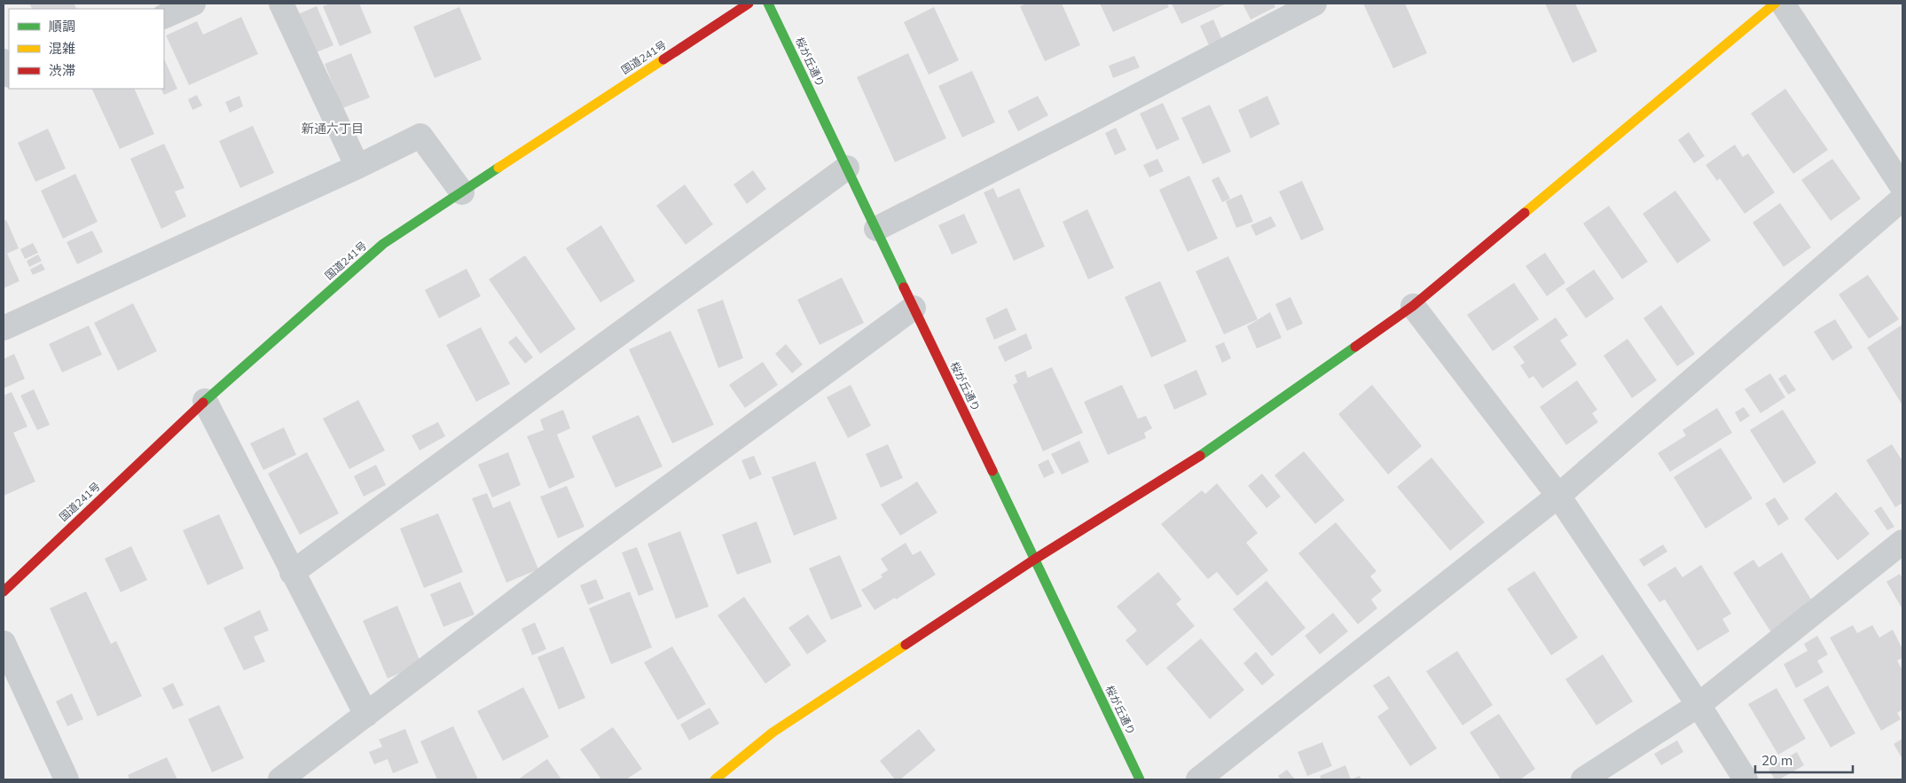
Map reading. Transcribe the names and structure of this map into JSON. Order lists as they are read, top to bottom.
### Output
{
  "streets": {
    "main road": ["国道241号", "桜が丘通り"]
  },
  "districts": ["新通六丁目"],
  "legend": ["順調", "混雑", "渋滞"],
  "scale_bar": "20 m"
}
